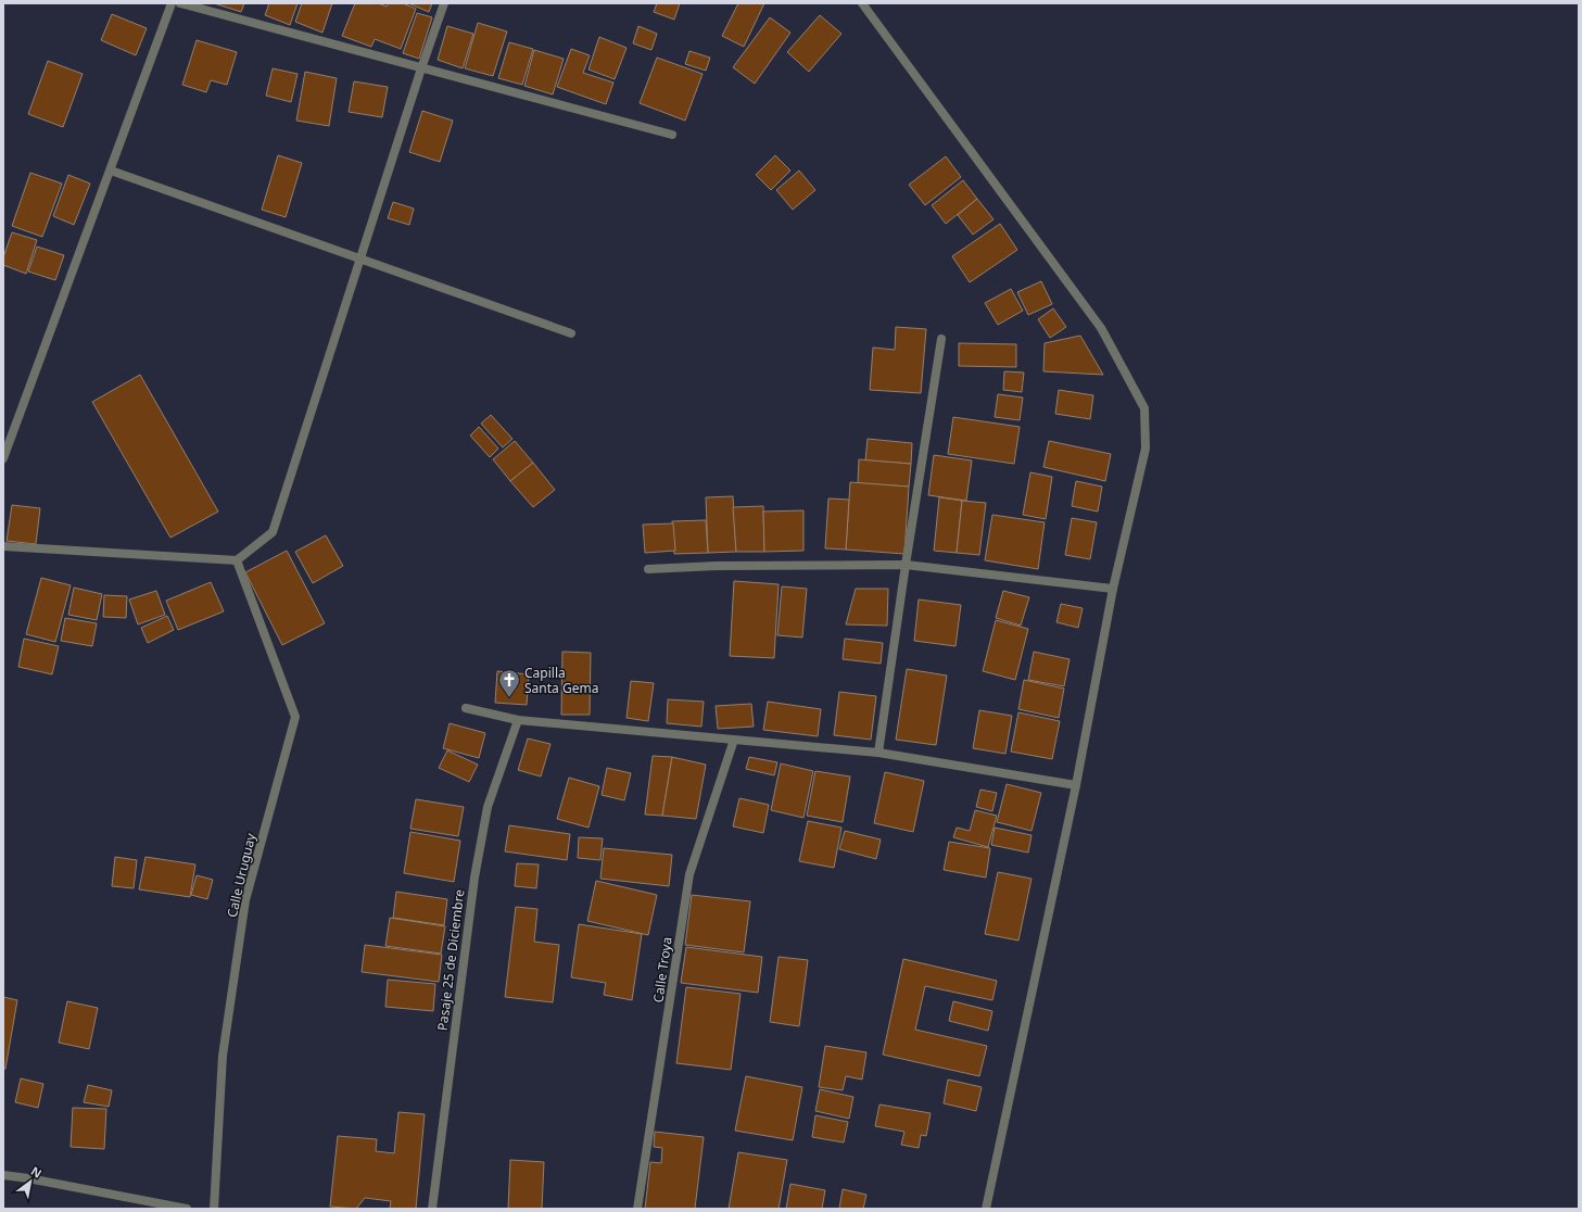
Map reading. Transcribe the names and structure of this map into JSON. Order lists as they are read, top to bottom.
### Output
{
  "streets": {
    "street": ["Calle Uruguay", "Pasaje 25 de Diciembre", "Calle Troya"]
  },
  "places": {
    "church": ["Capilla Santa Gema"]
  },
  "north": "top right"
}
